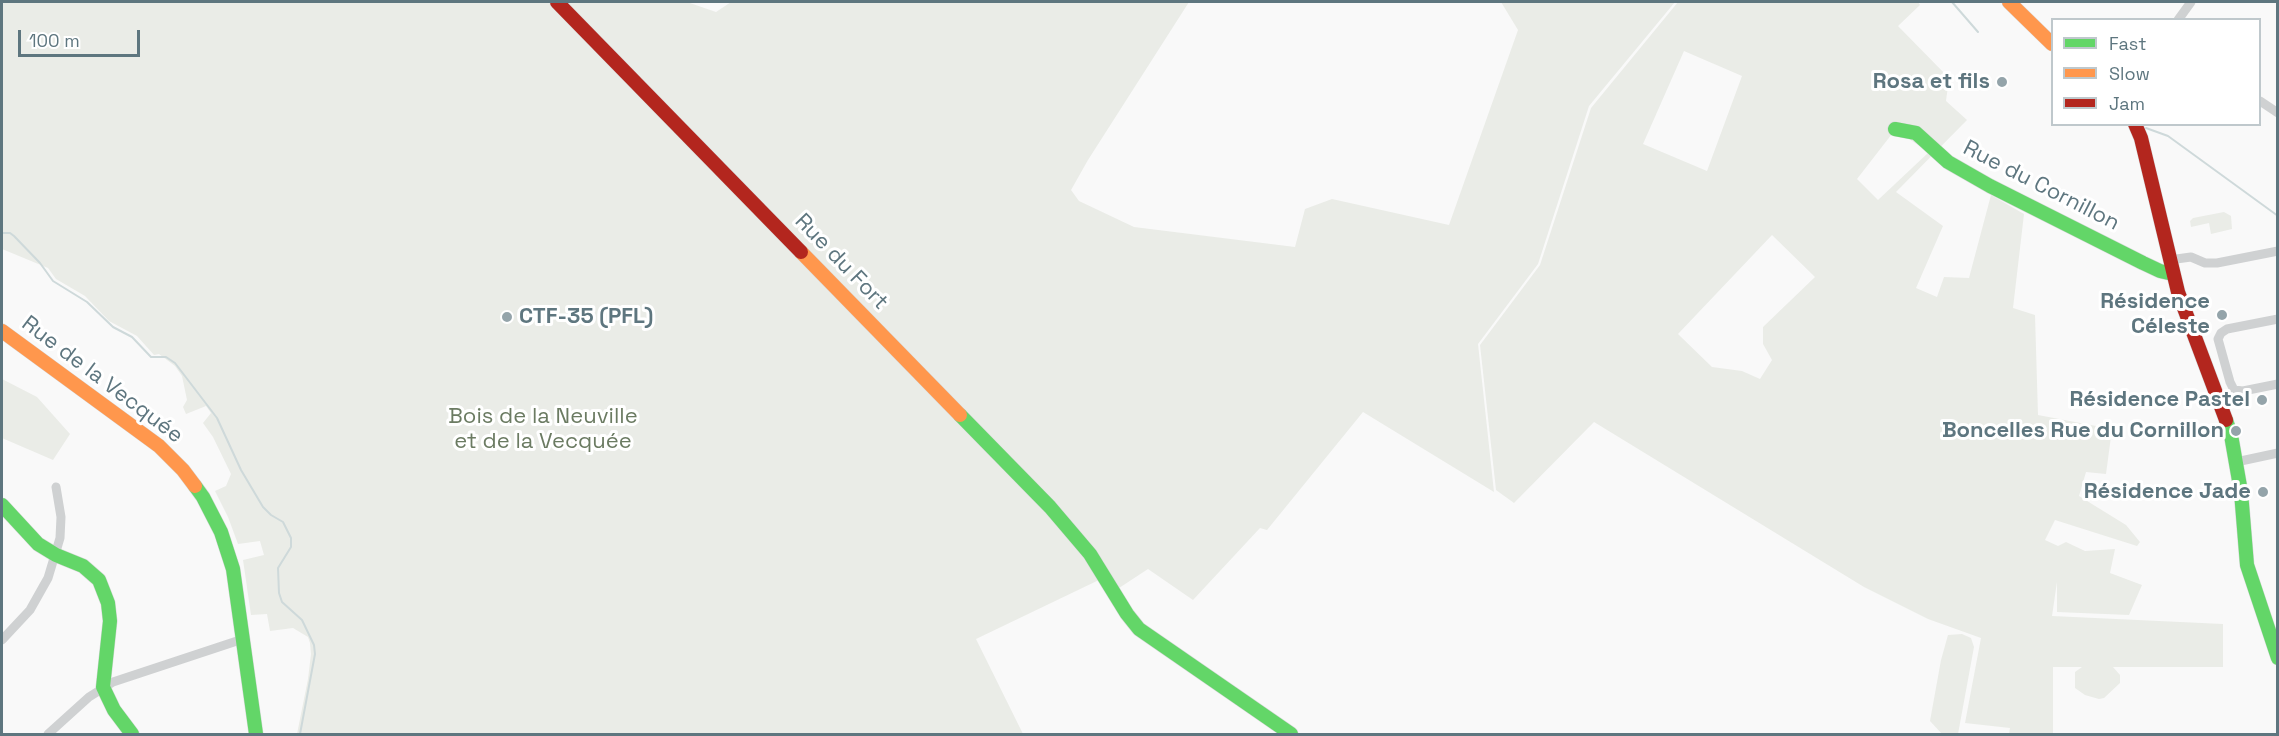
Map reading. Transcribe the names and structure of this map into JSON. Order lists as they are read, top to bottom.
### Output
{
  "streets": {
    "street": ["Rue du Cornillon", "Rue du Fort", "Rue de la Vecquée"]
  },
  "parks": ["Bois de la Neuville et de la Vecquée"],
  "places": [
    "Rosa et fils",
    "Résidence Céleste",
    "CTF-35 (PFL)",
    "Résidence Pastel",
    "Boncelles Rue du Cornillon",
    "Résidence Jade"
  ],
  "legend": ["Fast", "Slow", "Jam"],
  "scale_bar": "100 m"
}
